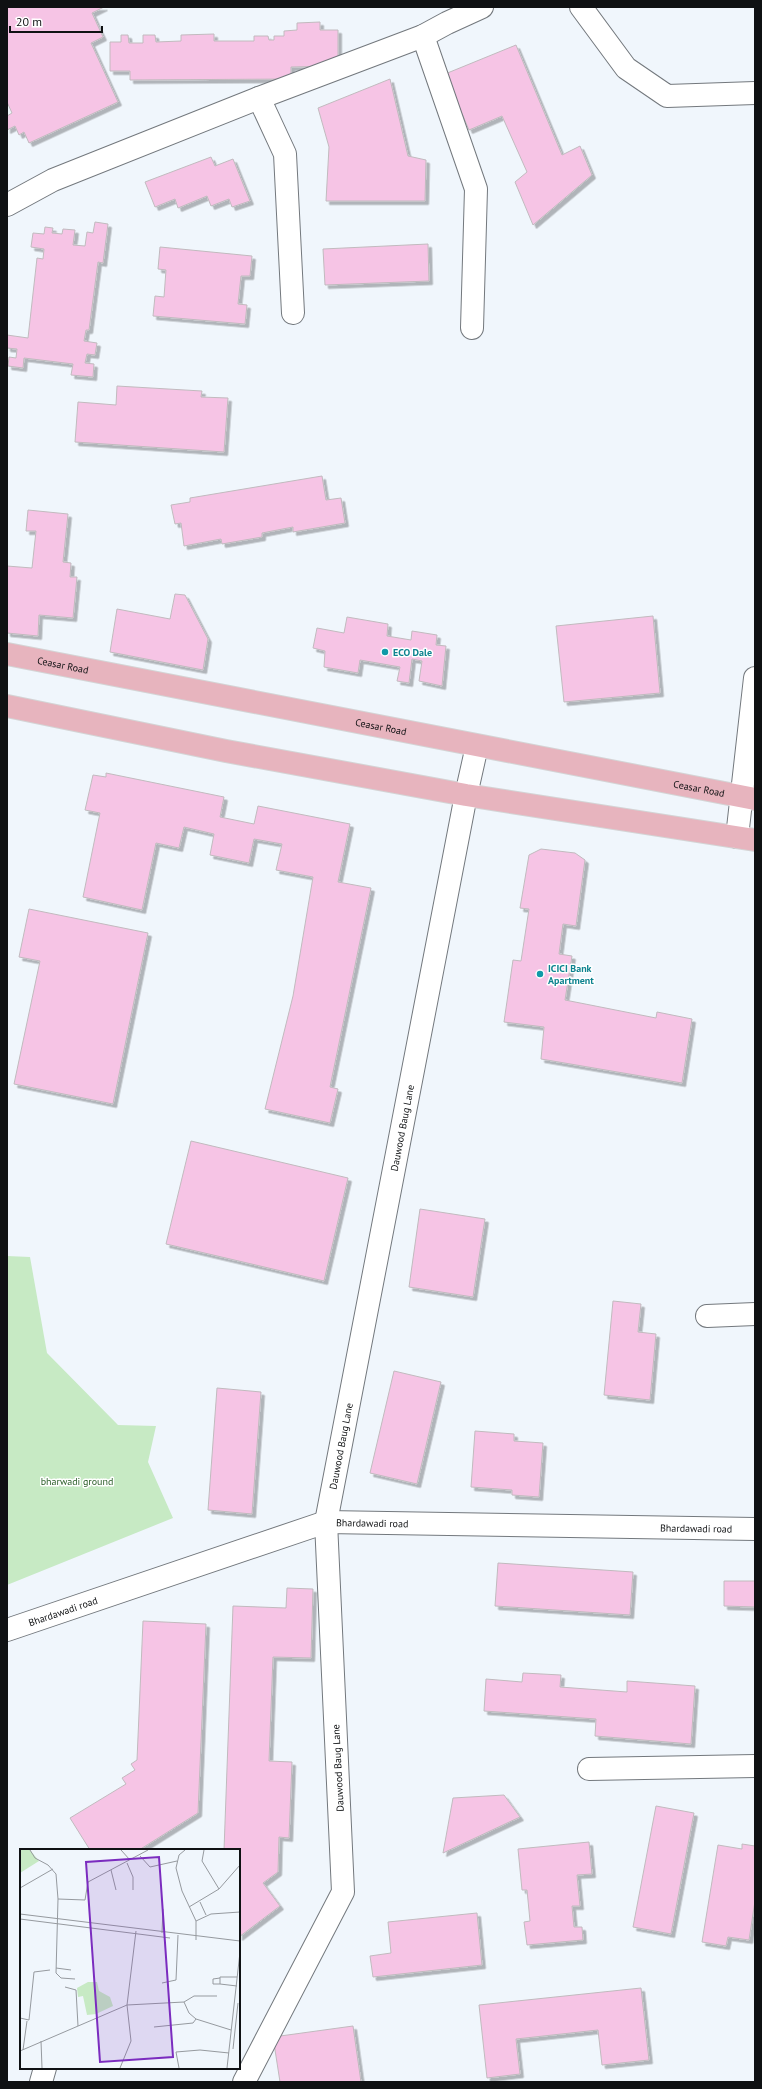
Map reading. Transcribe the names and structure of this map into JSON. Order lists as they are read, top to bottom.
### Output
{
  "streets": {
    "main road": ["Ceasar Road"],
    "street": ["Dauwood Baug Lane", "Bhardawadi road"]
  },
  "crossings": [
    ["Ceasar Road", "Dauwood Baug Lane"],
    ["Dauwood Baug Lane", "Bhardawadi road"]
  ],
  "parks": ["bharwadi ground"],
  "places": ["ECO Dale", "ICICI Bank Apartment"],
  "scale_bar": "20 m"
}
